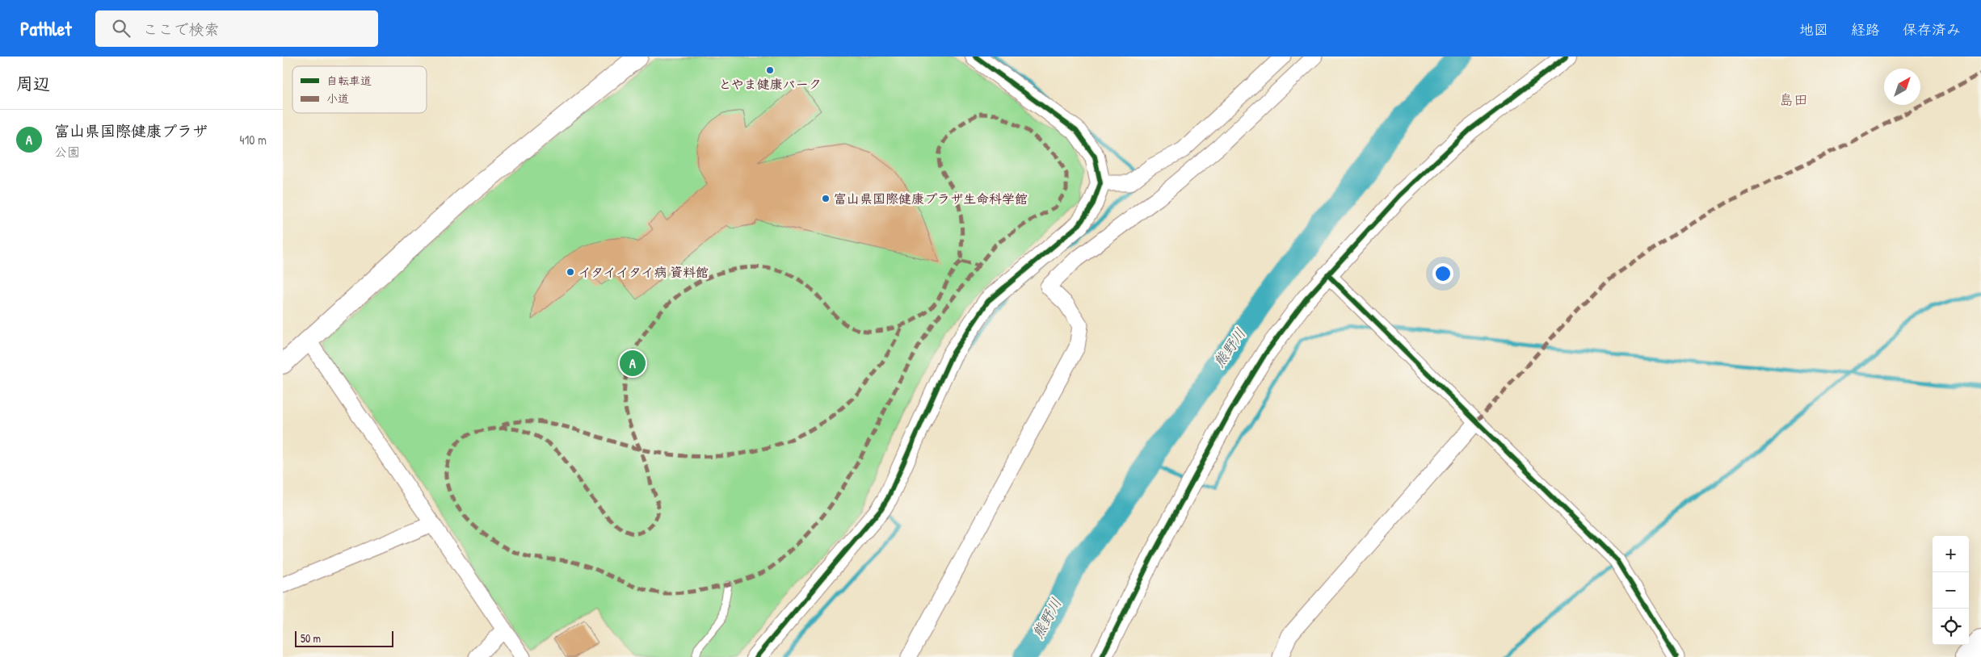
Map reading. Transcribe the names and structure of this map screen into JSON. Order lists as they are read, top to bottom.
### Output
{
  "districts": ["島田"],
  "water": ["熊野川"],
  "places": ["とやま健康パーク", "富山県国際健康プラザ生命科学館", "イタイイタイ病 資料館"],
  "legend": ["自転車道", "小道"],
  "scale_bar": "50 m",
  "north": "top right",
  "page": {
    "header": "Pathlet",
    "search": "ここで検索",
    "nav": ["地図", "経路", "保存済み"],
    "heading": "周辺",
    "list": [
      {
        "mark": "A",
        "name": "富山県国際健康プラザ",
        "note": "公園",
        "value": "410 m"
      }
    ],
    "pins": "A",
    "map_buttons": ["+", "−"],
    "scale": "50 m"
  }
}
